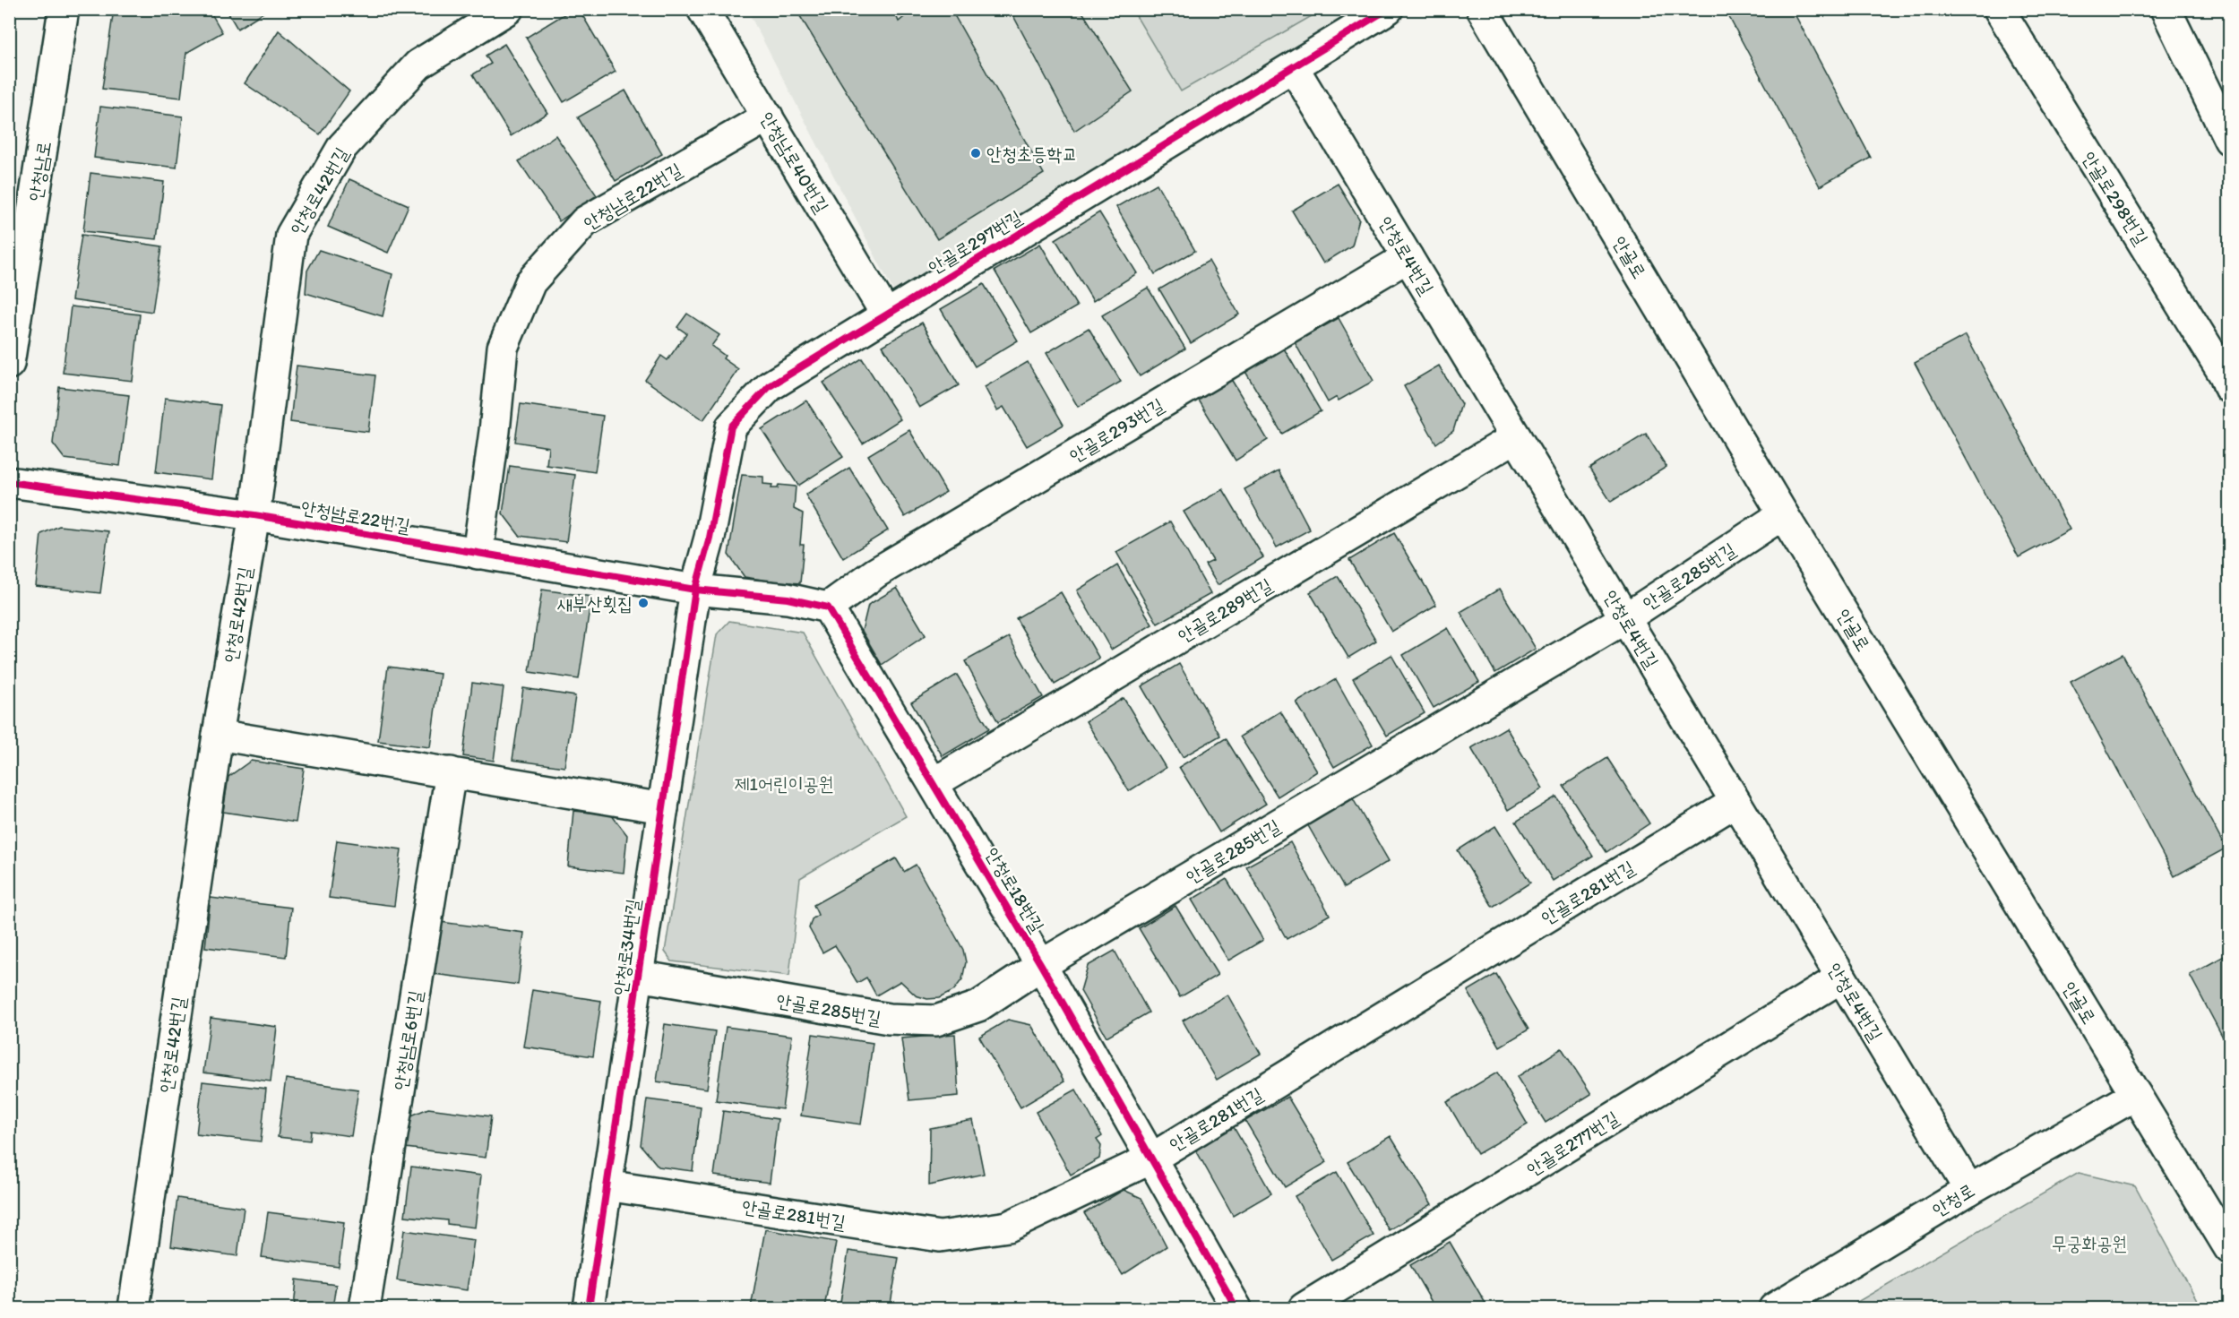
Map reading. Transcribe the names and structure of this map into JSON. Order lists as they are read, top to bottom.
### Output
{
  "streets": {
    "street": [
      "안청남로40번길",
      "안청남로",
      "안청로42번길",
      "안청남로22번길",
      "안골로298번길",
      "안골로297번길",
      "안청로4번길",
      "안골로",
      "안골로293번길",
      "안골로285번길",
      "안골로289번길",
      "안청로18번길",
      "안골로281번길",
      "안청로34번길",
      "안청남로6번길",
      "안골로277번길",
      "안청로"
    ]
  },
  "crossings": [
    ["안청남로40번길", "안청남로22번길"],
    ["안청남로40번길", "안골로297번길"],
    ["안청로42번길", "안청남로22번길"],
    ["안청남로22번길", "안골로297번길"],
    ["안청남로22번길", "안청로34번길"],
    ["안골로297번길", "안청로4번길"],
    ["안골로297번길", "안청로34번길"],
    ["안청로4번길", "안골로293번길"],
    ["안청로4번길", "안골로285번길"],
    ["안청로4번길", "안골로289번길"],
    ["안청로4번길", "안골로281번길"],
    ["안청로4번길", "안골로277번길"],
    ["안청로4번길", "안청로"],
    ["안골로", "안골로285번길"],
    ["안골로", "안청로"],
    ["안골로293번길", "안청로18번길"],
    ["안골로285번길", "안청로18번길"],
    ["안골로285번길", "안청로34번길"],
    ["안골로289번길", "안청로18번길"],
    ["안청로18번길", "안골로281번길"],
    ["안골로281번길", "안청로34번길"]
  ],
  "parks": ["제1어린이공원", "무궁화공원"],
  "places": ["안청초등학교", "새부산횟집"]
}
